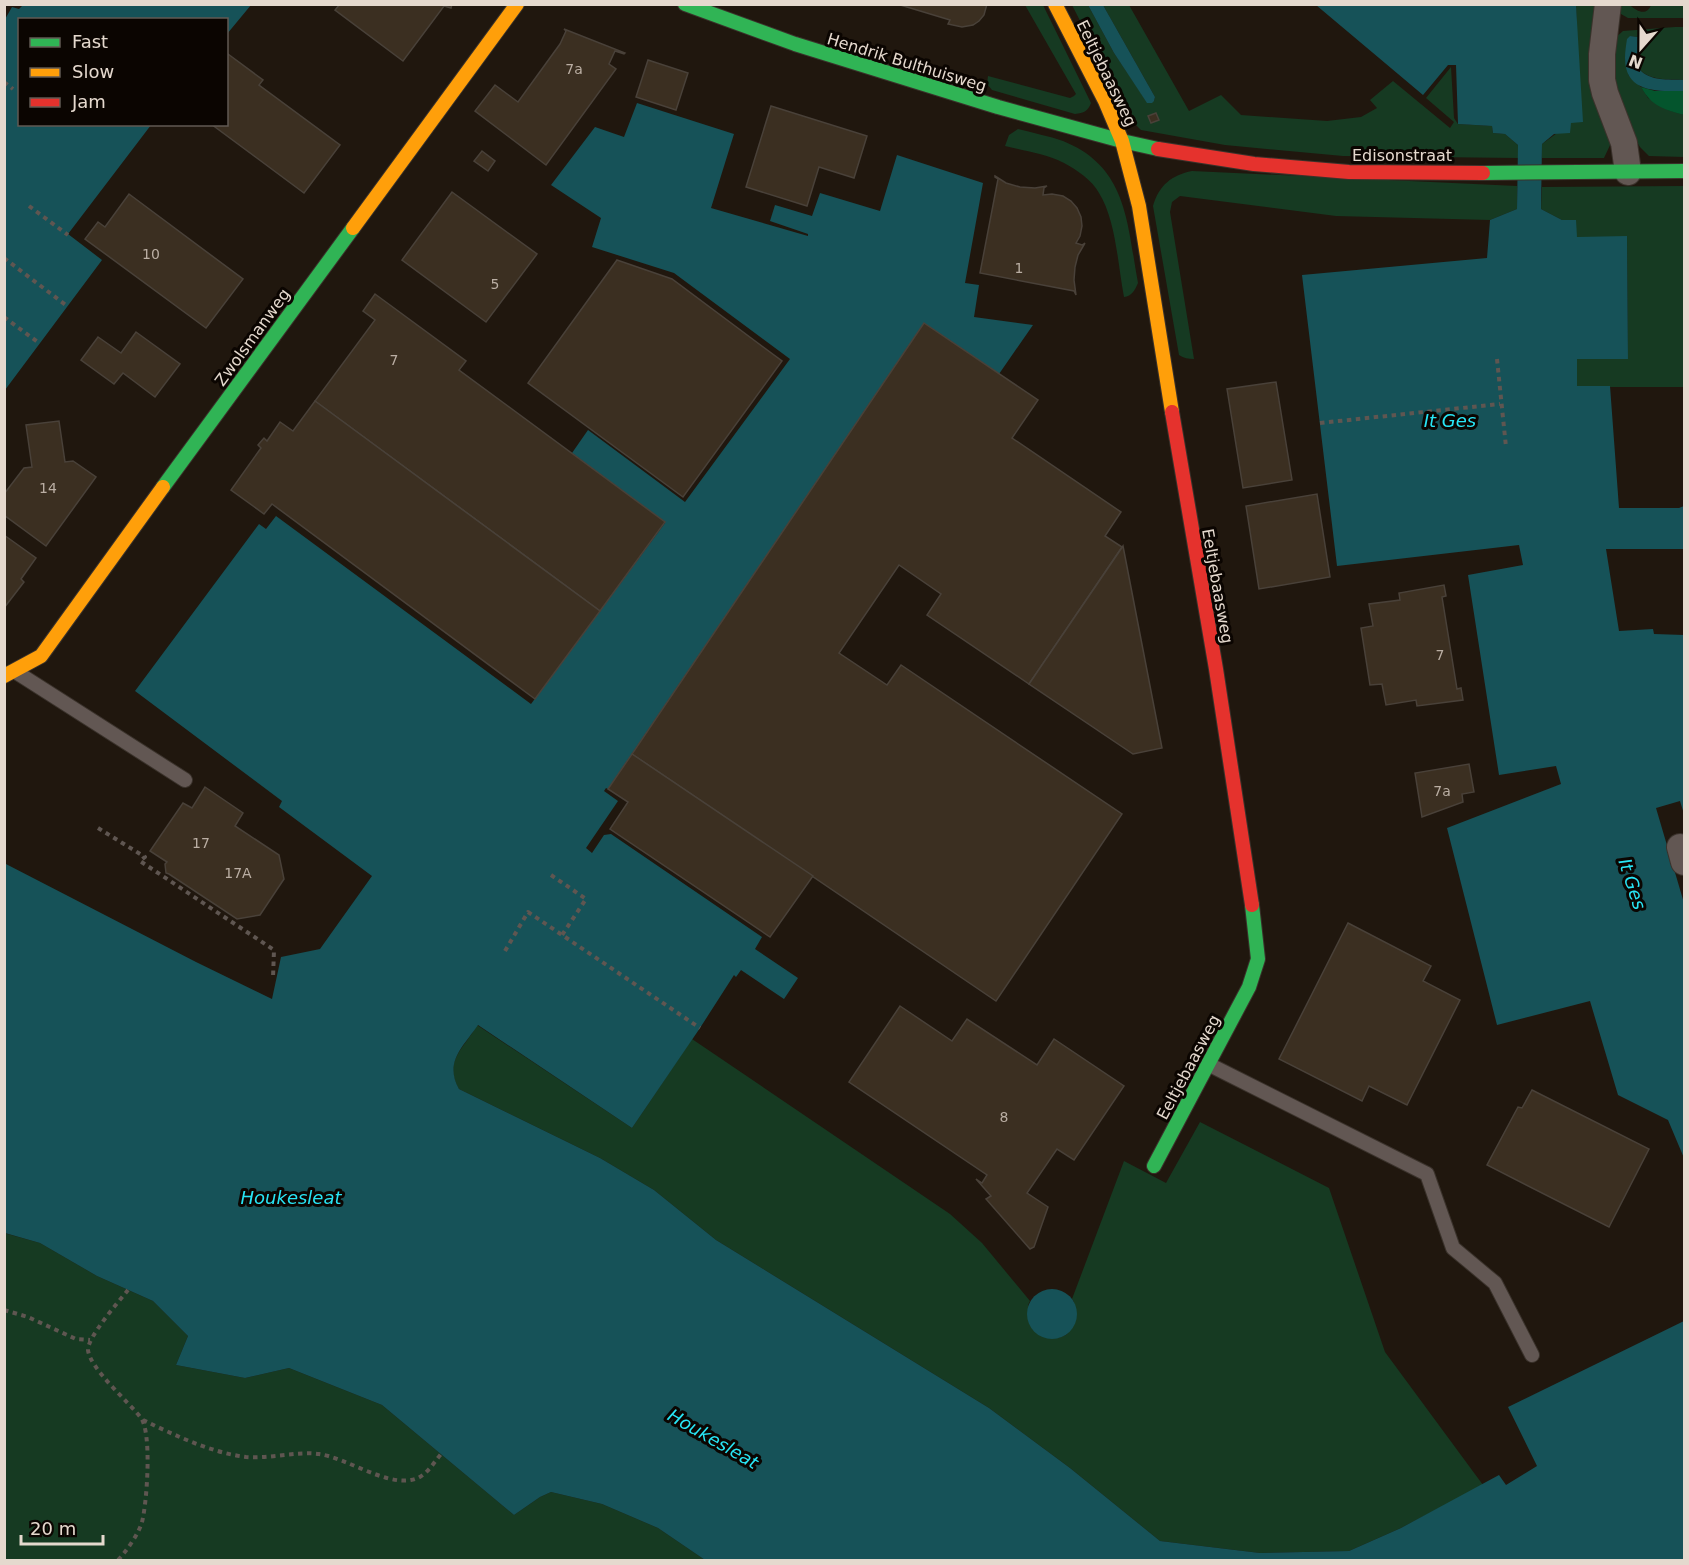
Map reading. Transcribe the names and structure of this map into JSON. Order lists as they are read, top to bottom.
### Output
{
  "streets": {
    "street": [
      "Hendrik Bulthuisweg",
      "Eeltjebaasweg",
      "Edisonstraat",
      "Zwolsmanweg"
    ]
  },
  "crossings": [
    ["Hendrik Bulthuisweg", "Eeltjebaasweg"],
    ["Hendrik Bulthuisweg", "Edisonstraat"],
    ["Eeltjebaasweg", "Edisonstraat"]
  ],
  "water": ["It Ges", "Houkesleat"],
  "house_numbers": [
    "7a",
    "10",
    "1",
    "5",
    "7",
    "14",
    "7",
    "7a",
    "17",
    "17A",
    "8"
  ],
  "legend": ["Fast", "Slow", "Jam"],
  "scale_bar": "20 m",
  "north": "bottom"
}
